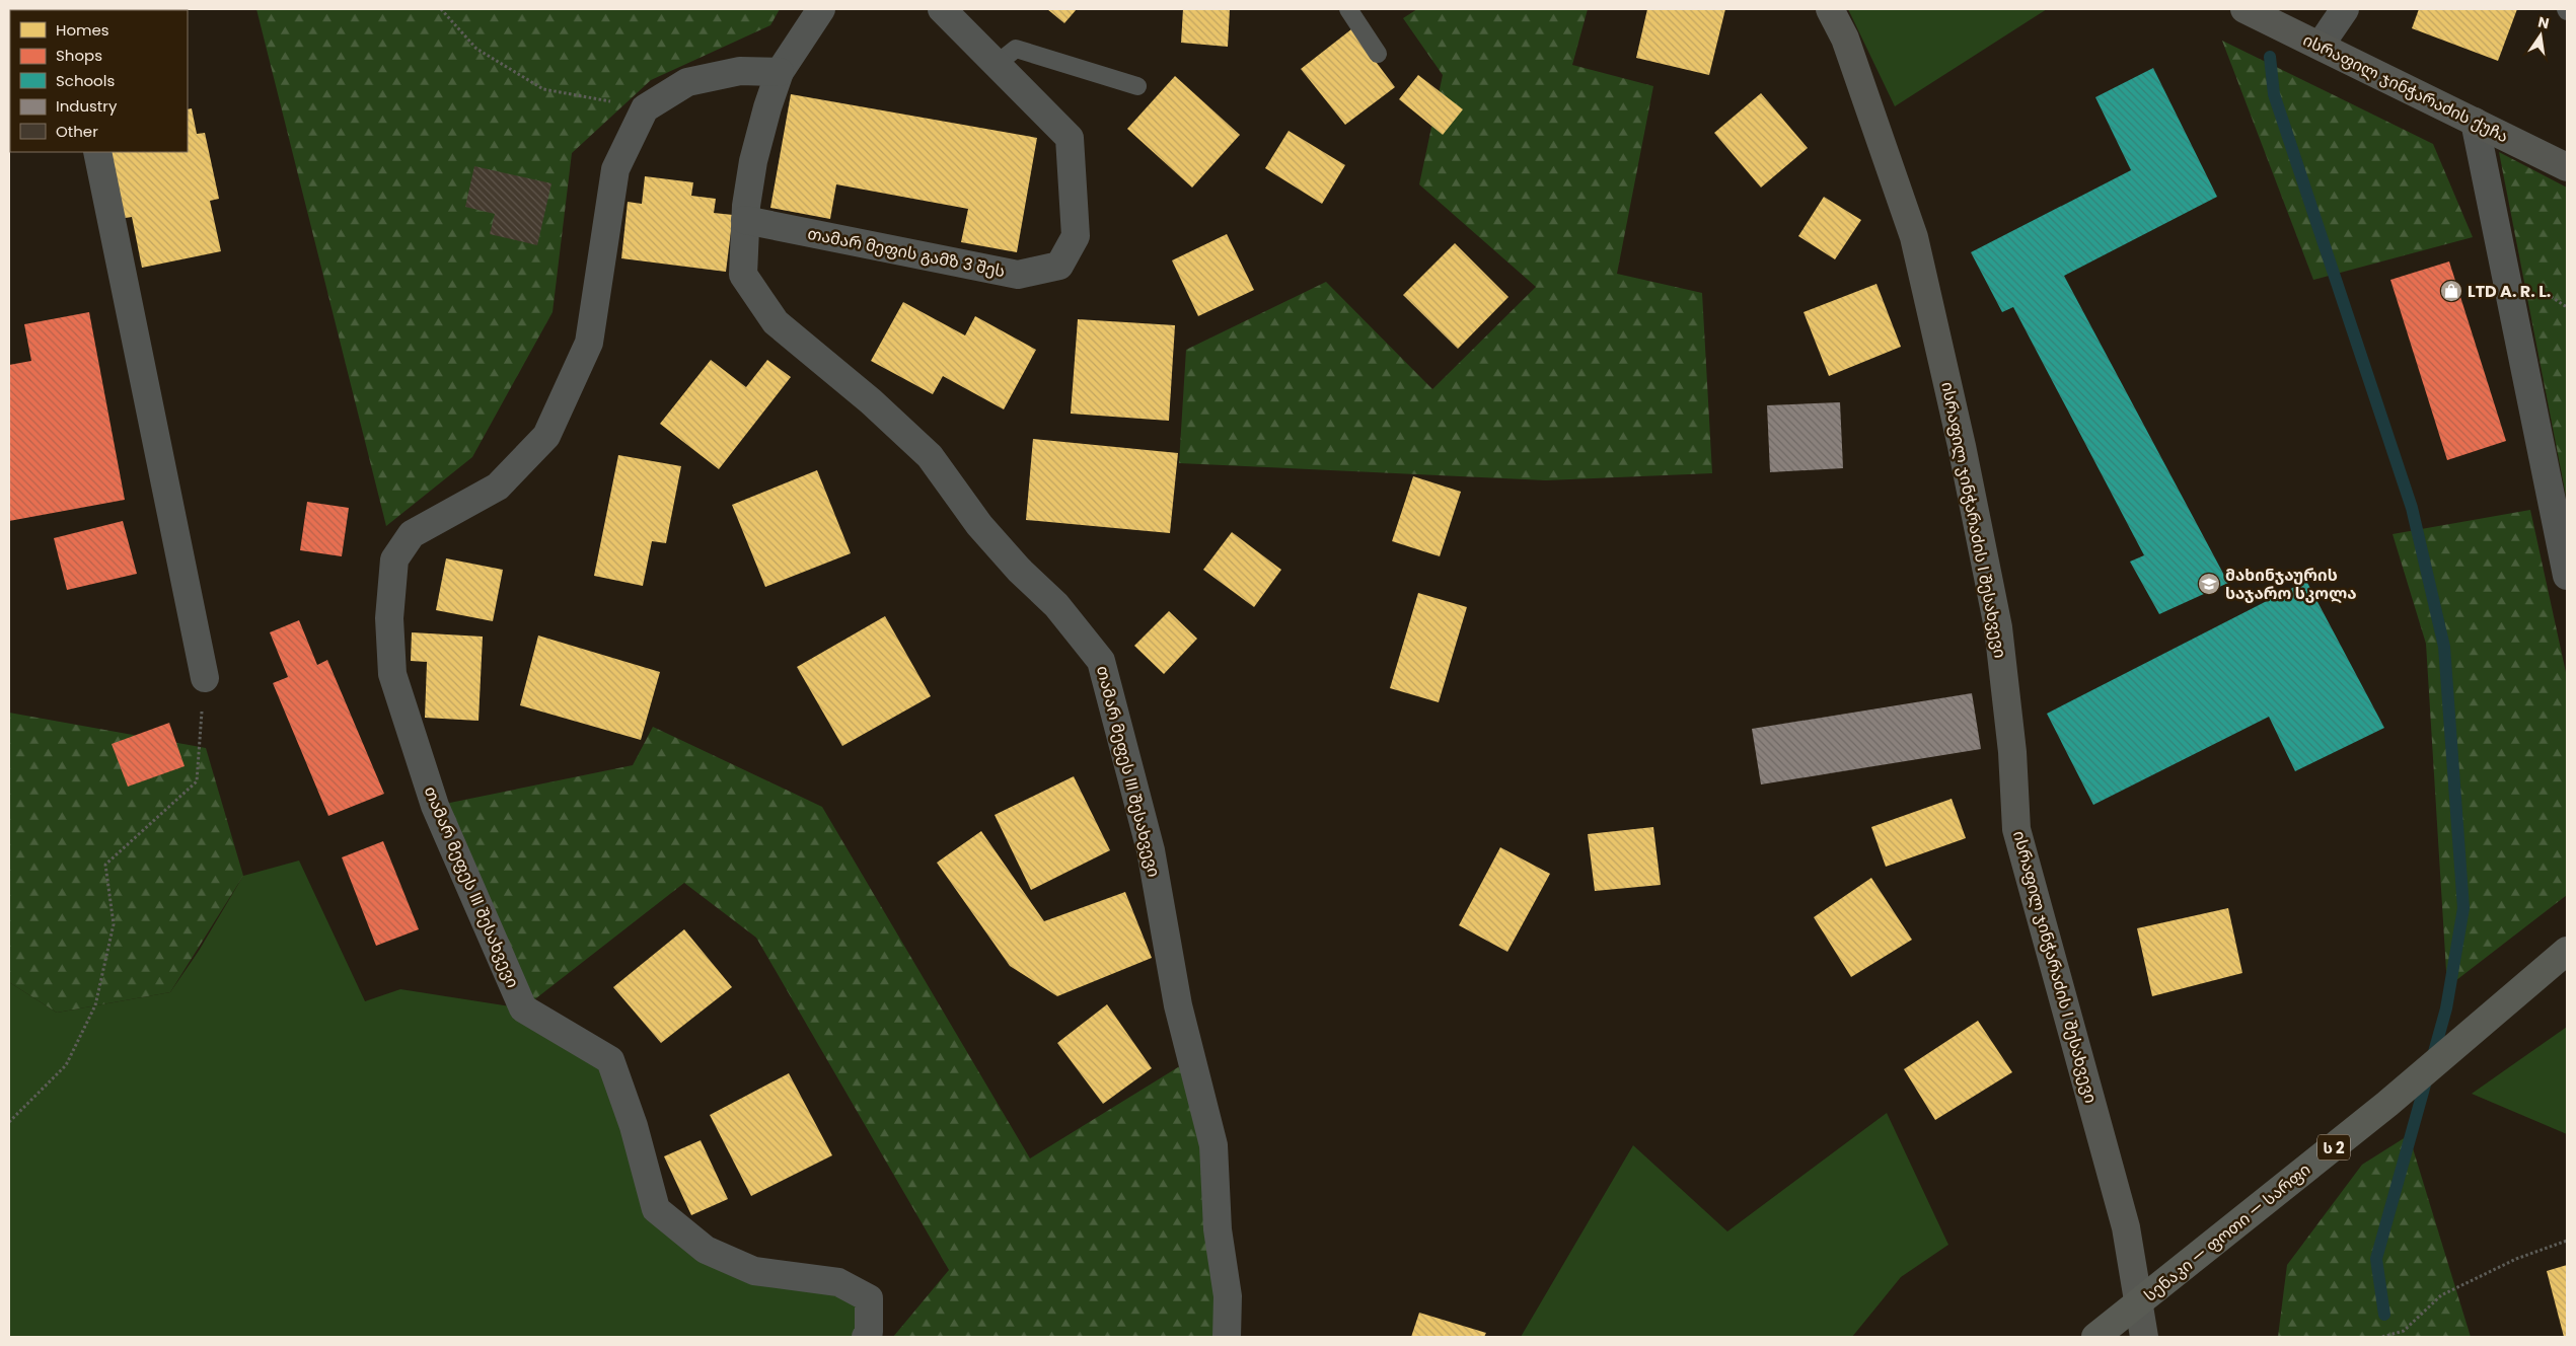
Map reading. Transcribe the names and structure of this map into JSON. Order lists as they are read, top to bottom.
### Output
{
  "streets": {
    "highway": ["ს 2", "სენაკი — ფოთი — სარფი"],
    "street": [
      "ისრაფილ ჯინჭარაძის ქუჩა",
      "თამარ მეფის გამზ 3 შეს",
      "ისრაფილ ჯინჭარაძის I შესახვევი",
      "თამარ მეფეს III შესახვევი"
    ]
  },
  "crossings": [
    ["თამარ მეფის გამზ 3 შეს", "თამარ მეფეს III შესახვევი"]
  ],
  "places": {
    "shop": ["LTD A. R. L."],
    "school or university": ["მახინჯაურის საჯარო სკოლა"]
  },
  "legend": [
    "Homes",
    "Shops",
    "Schools",
    "Industry",
    "Other"
  ],
  "north": "top"
}
